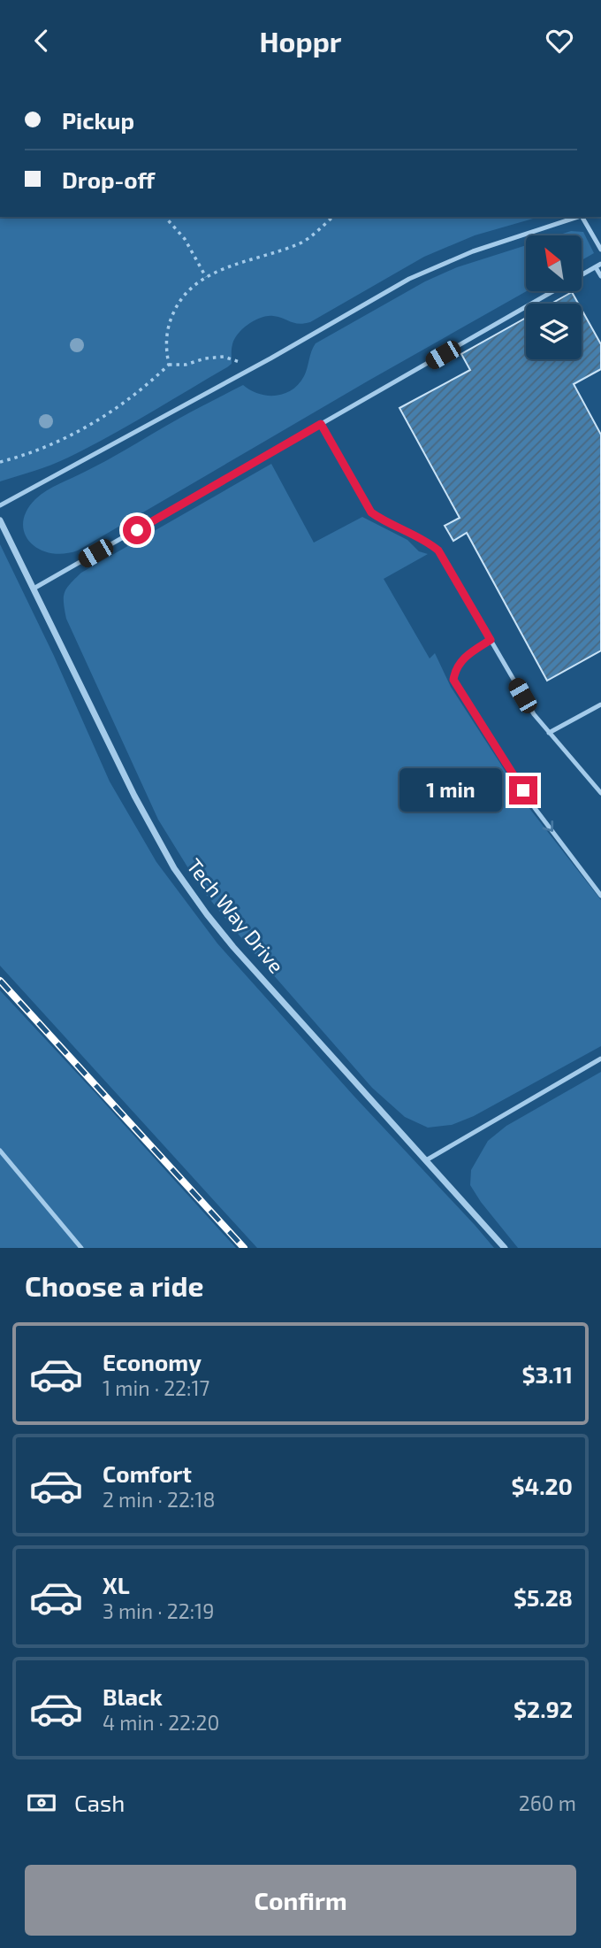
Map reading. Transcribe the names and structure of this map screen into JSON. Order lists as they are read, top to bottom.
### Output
{
  "streets": {
    "street": ["Tech Way Drive"]
  },
  "north": "top left",
  "page": {
    "header": "Hoppr",
    "banner": ["Pickup", "Drop-off"],
    "bubble": "1 min",
    "heading": "Choose a ride",
    "list": [
      {
        "name": "Economy",
        "note": "1 min · 22:17",
        "value": "$3.11"
      },
      {
        "name": "Comfort",
        "note": "2 min · 22:18",
        "value": "$4.20"
      },
      {
        "name": "XL",
        "note": "3 min · 22:19",
        "value": "$5.28"
      },
      {
        "name": "Black",
        "note": "4 min · 22:20",
        "value": "$2.92"
      }
    ],
    "pay": ["Cash", "260 m"],
    "buttons": "Confirm"
  }
}
